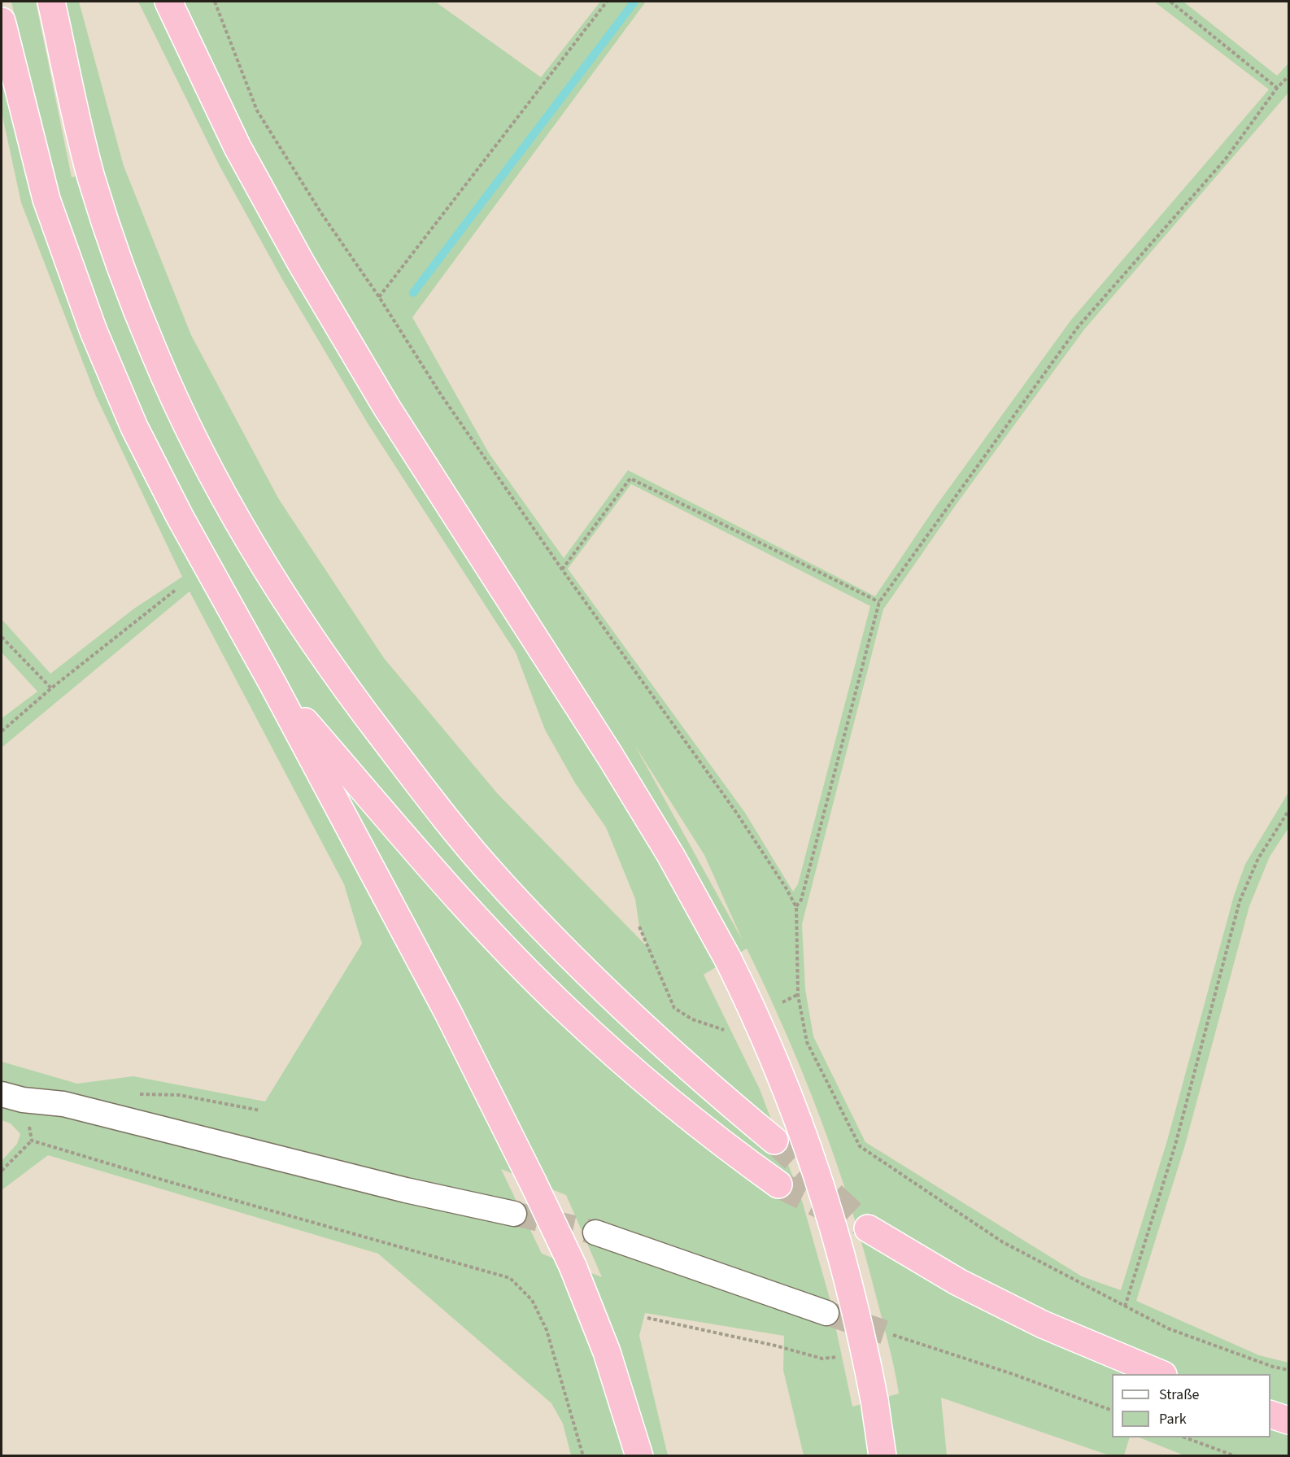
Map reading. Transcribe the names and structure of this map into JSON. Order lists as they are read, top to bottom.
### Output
{
  "legend": ["Straße", "Park"]
}
